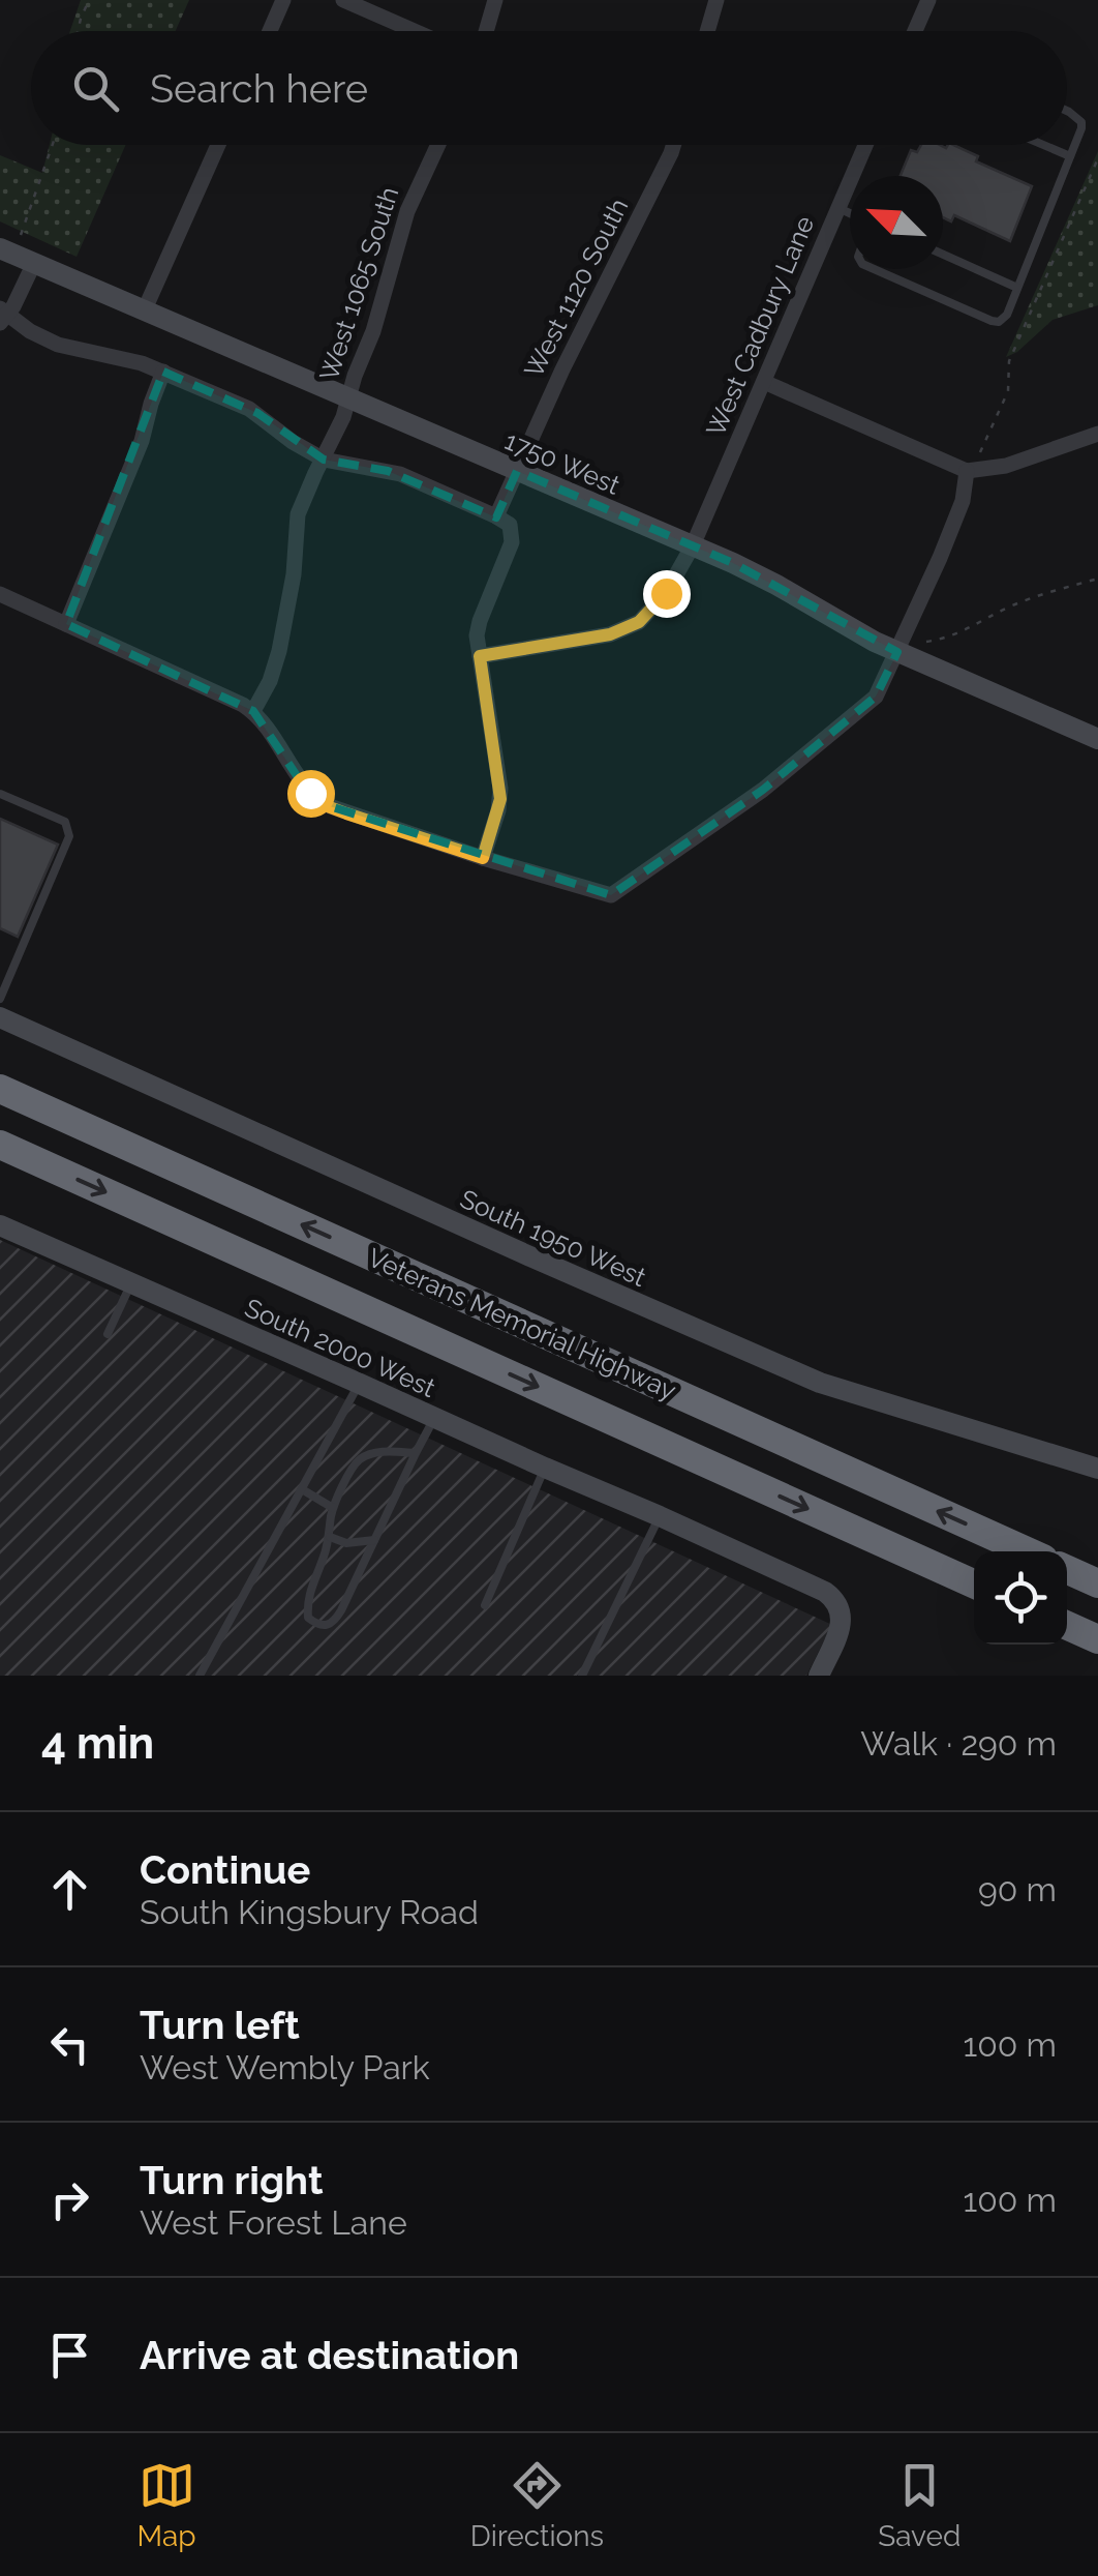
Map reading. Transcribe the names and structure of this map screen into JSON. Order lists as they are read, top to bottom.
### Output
{
  "streets": {
    "highway": ["Veterans Memorial Highway"],
    "street": [
      "West 1065 South",
      "West 1120 South",
      "West Cadbury Lane",
      "1750 West",
      "South 1950 West",
      "South 2000 West"
    ]
  },
  "crossings": [
    ["West 1065 South", "1750 West"],
    ["West 1120 South", "1750 West"],
    ["West Cadbury Lane", "1750 West"]
  ],
  "north": "top left",
  "page": {
    "search": "Search here",
    "heading": ["4 min", "Walk · 290 m"],
    "list": [
      ["Continue", "South Kingsbury Road", "90 m"],
      ["Turn left", "West Wembly Park", "100 m"],
      ["Turn right", "West Forest Lane", "100 m"],
      "Arrive at destination"
    ],
    "nav": ["Map", "Directions", "Saved"]
  }
}
